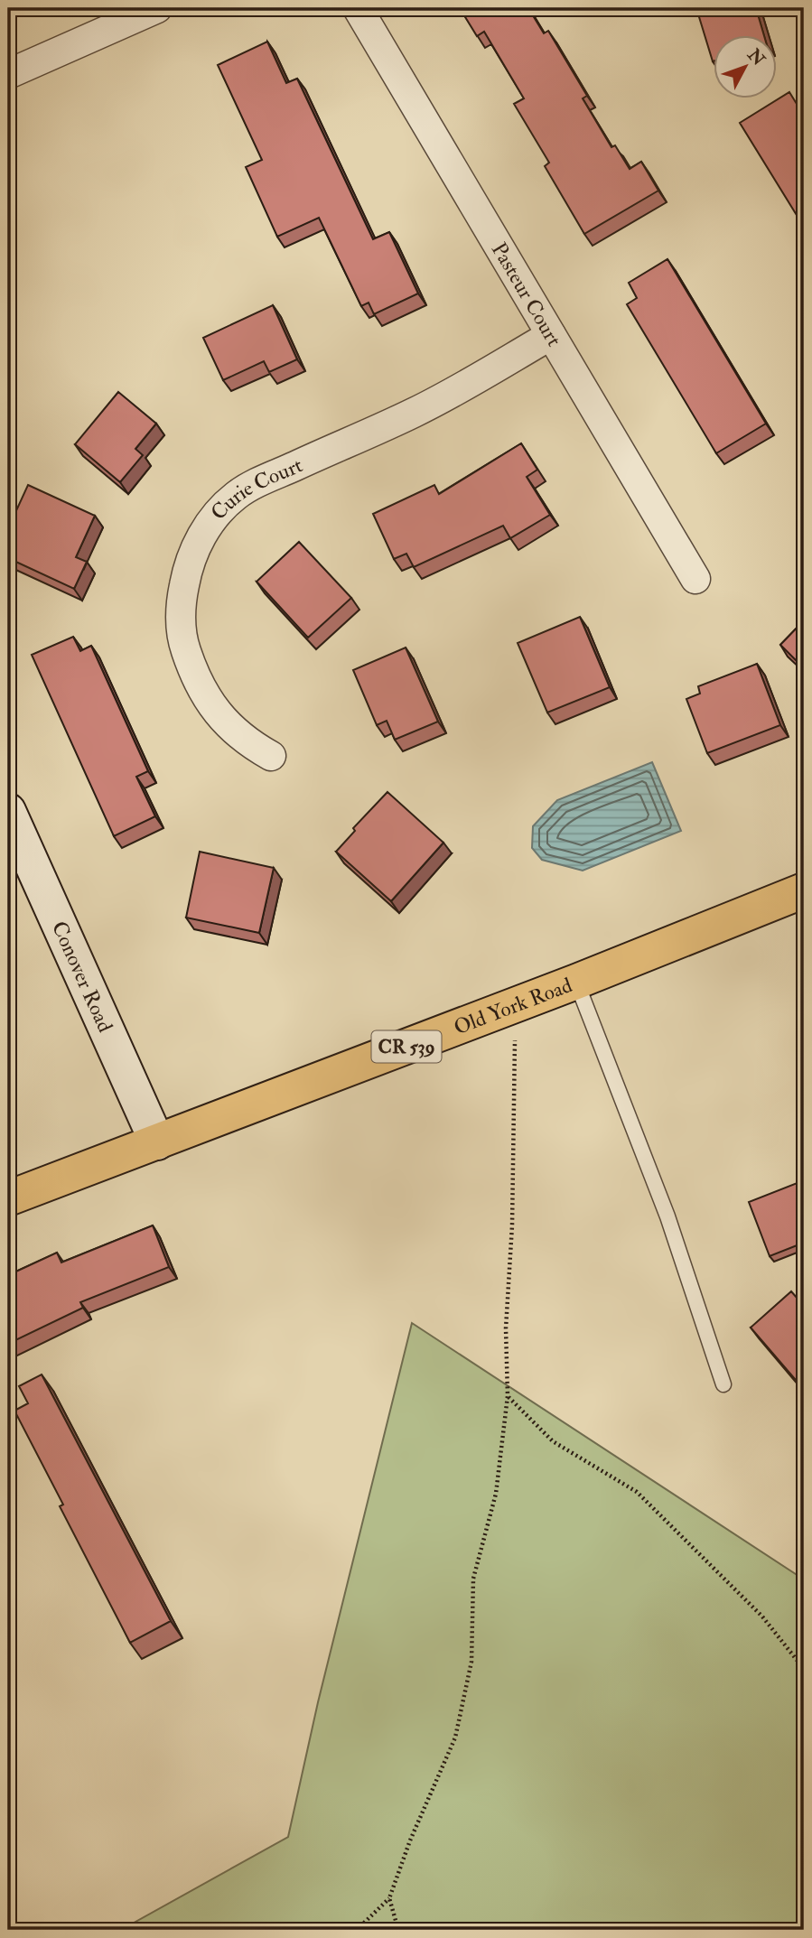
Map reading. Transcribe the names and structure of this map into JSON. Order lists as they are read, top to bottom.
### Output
{
  "streets": {
    "main road": ["Old York Road", "CR 539"],
    "street": ["Pasteur Court", "Curie Court", "Conover Road"]
  },
  "crossings": [
    ["Pasteur Court", "Curie Court"],
    ["Conover Road", "Old York Road"]
  ],
  "north": "top right"
}
